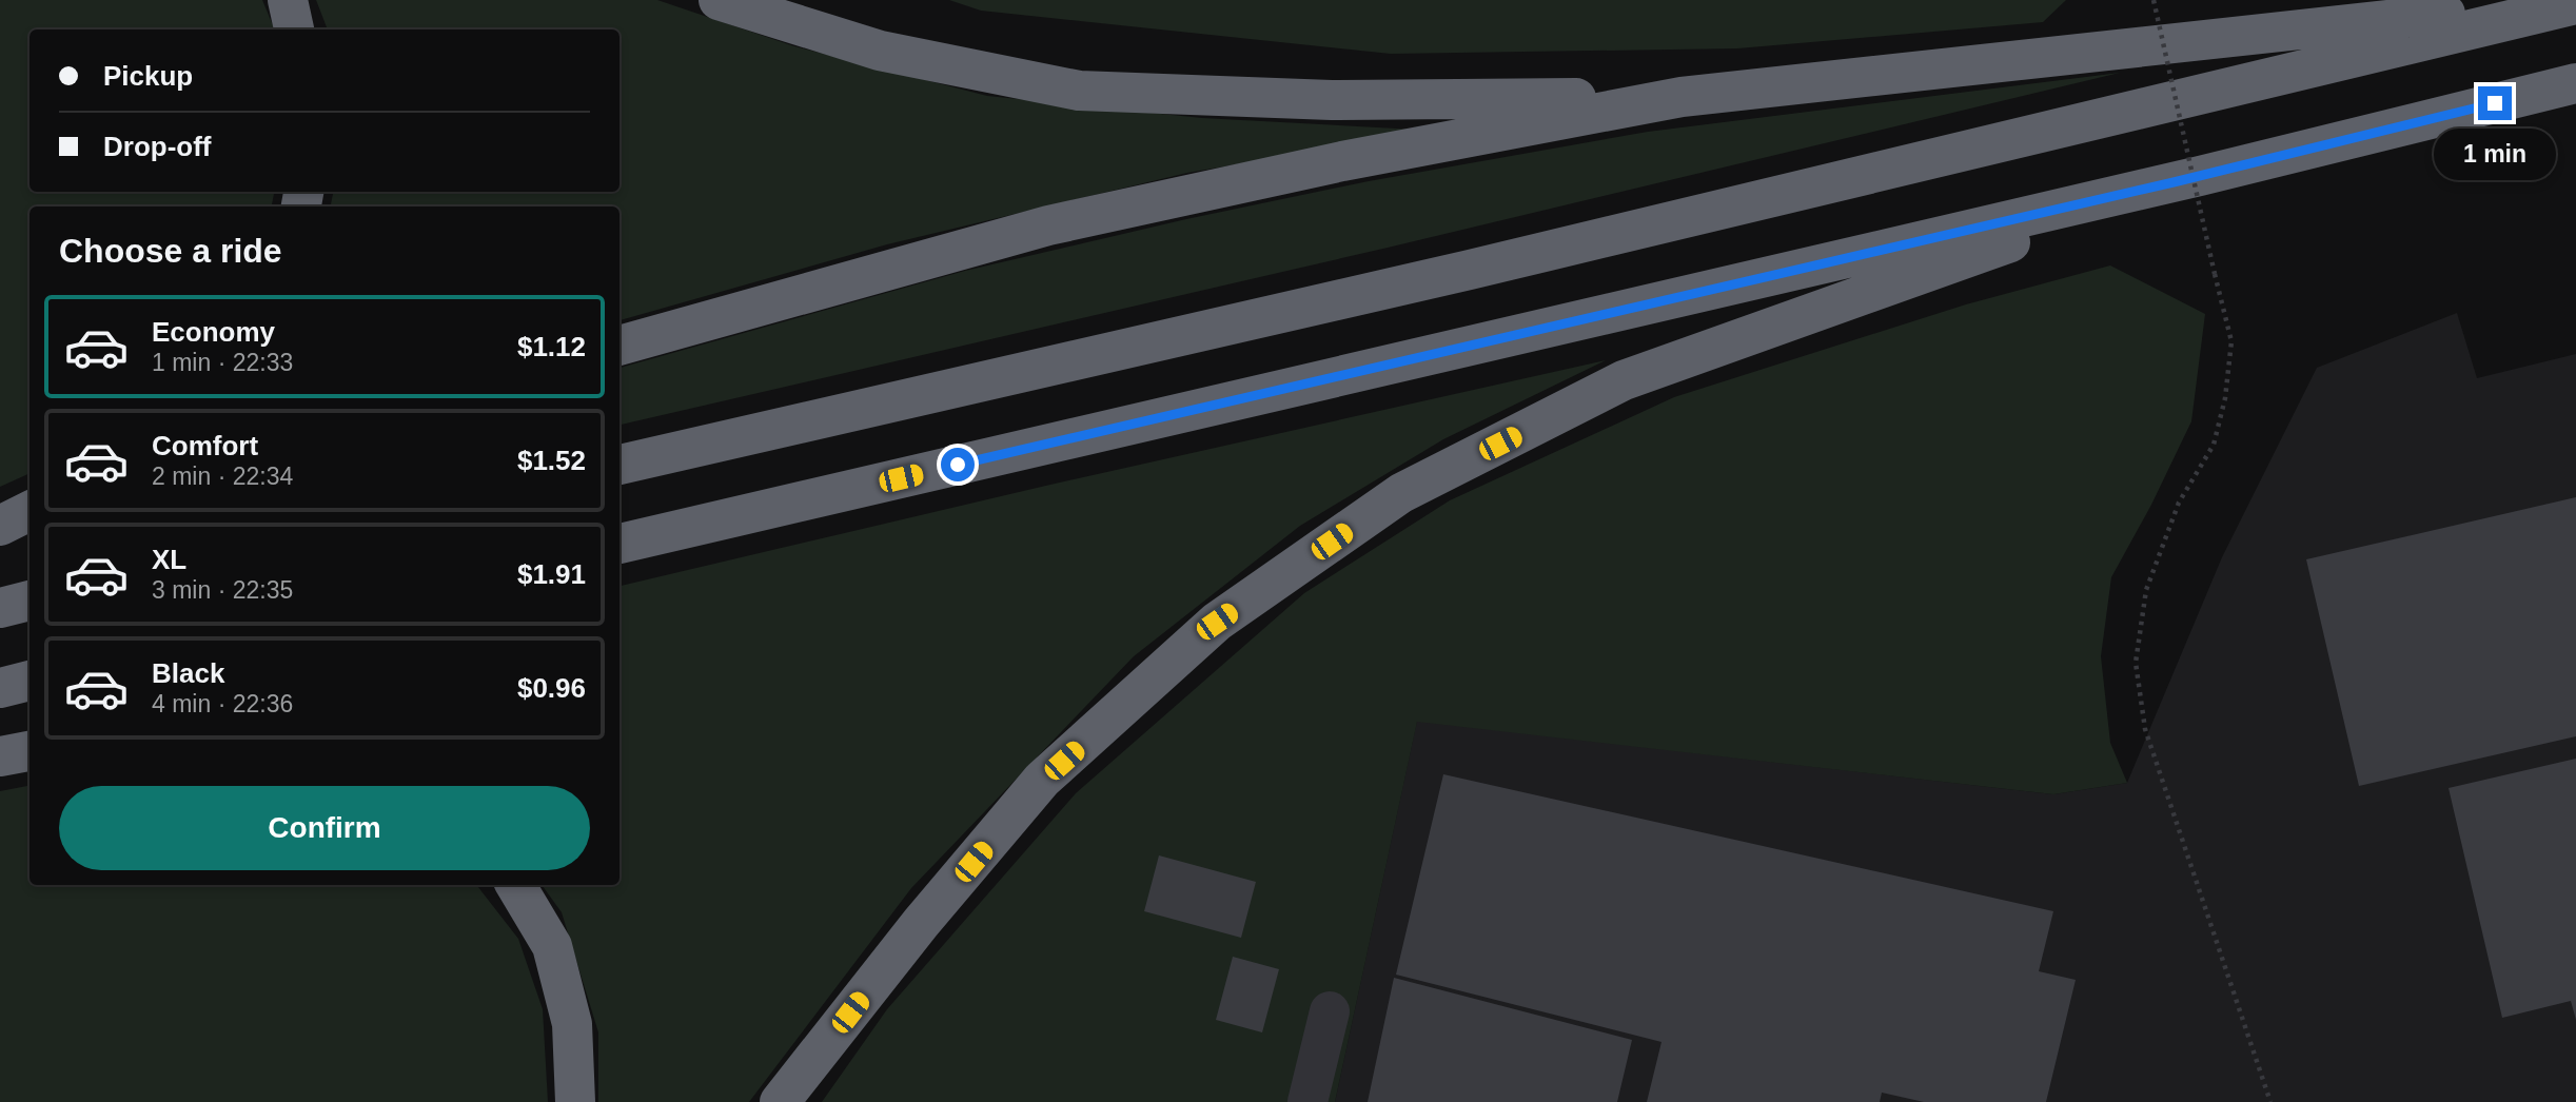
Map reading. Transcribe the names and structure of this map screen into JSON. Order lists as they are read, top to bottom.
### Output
{
  "page": {
    "banner": ["Pickup", "Drop-off"],
    "bubble": "1 min",
    "heading": "Choose a ride",
    "list": [
      {
        "name": "Economy",
        "note": "1 min · 22:33",
        "value": "$1.12"
      },
      {
        "name": "Comfort",
        "note": "2 min · 22:34",
        "value": "$1.52"
      },
      {
        "name": "XL",
        "note": "3 min · 22:35",
        "value": "$1.91"
      },
      {
        "name": "Black",
        "note": "4 min · 22:36",
        "value": "$0.96"
      }
    ],
    "buttons": "Confirm"
  }
}
